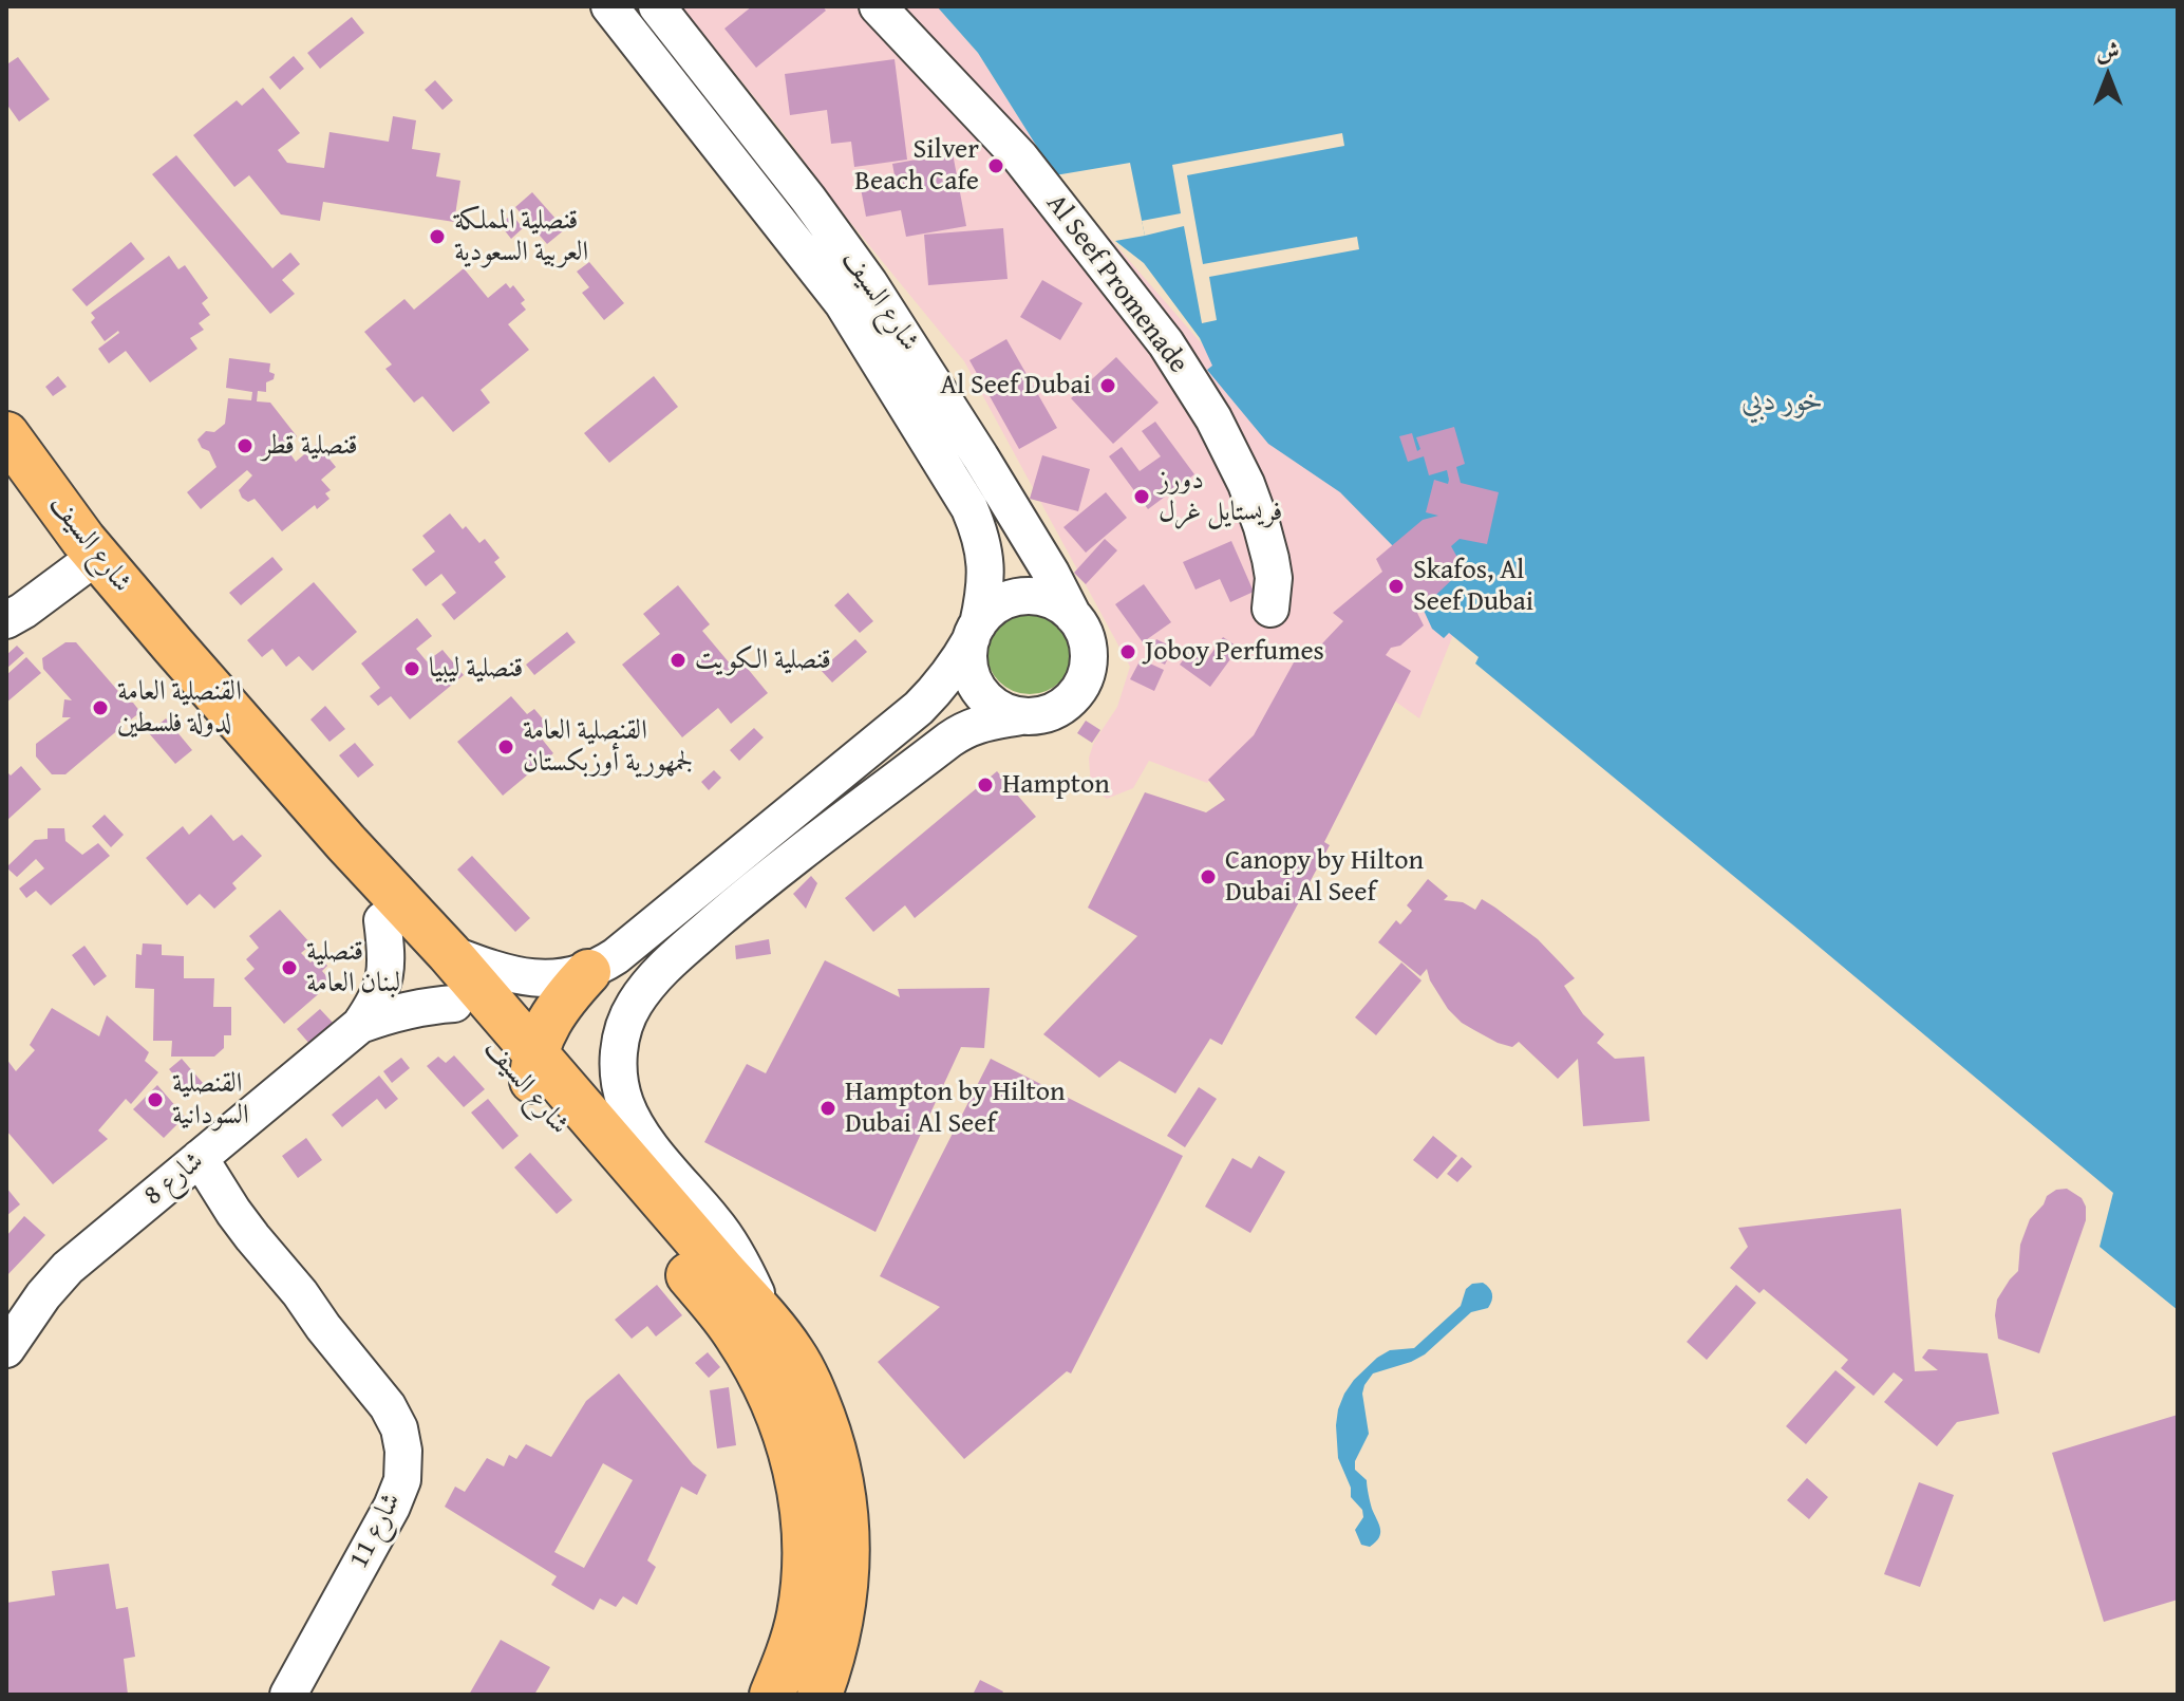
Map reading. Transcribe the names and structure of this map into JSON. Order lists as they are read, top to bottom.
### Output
{
  "streets": {
    "main road": ["شارع السيف"],
    "street": ["Al Seef Promenade", "شارع 8", "شارع 11"]
  },
  "crossings": [
    ["شارع السيف", "شارع 8"],
    ["شارع 8", "شارع 11"]
  ],
  "water": ["خور دبي"],
  "places": [
    "Silver Beach Cafe",
    "قنصلية المملكة العربية السعودية",
    "Al Seef Dubai",
    "قنصلية قطر",
    "دورز فريستايل غرل",
    "Skafos, Al Seef Dubai",
    "Joboy Perfumes",
    "قنصلية الكويت",
    "قنصلية ليبيا",
    "القنصلية العامة لدولة فلسطين",
    "القنصلية العامة لجمهورية أوزبكستان",
    "Hampton",
    "Canopy by Hilton Dubai Al Seef",
    "قنصلية لبنان العامة",
    "القنصلية السودانية",
    "Hampton by Hilton Dubai Al Seef"
  ],
  "north": "top"
}
